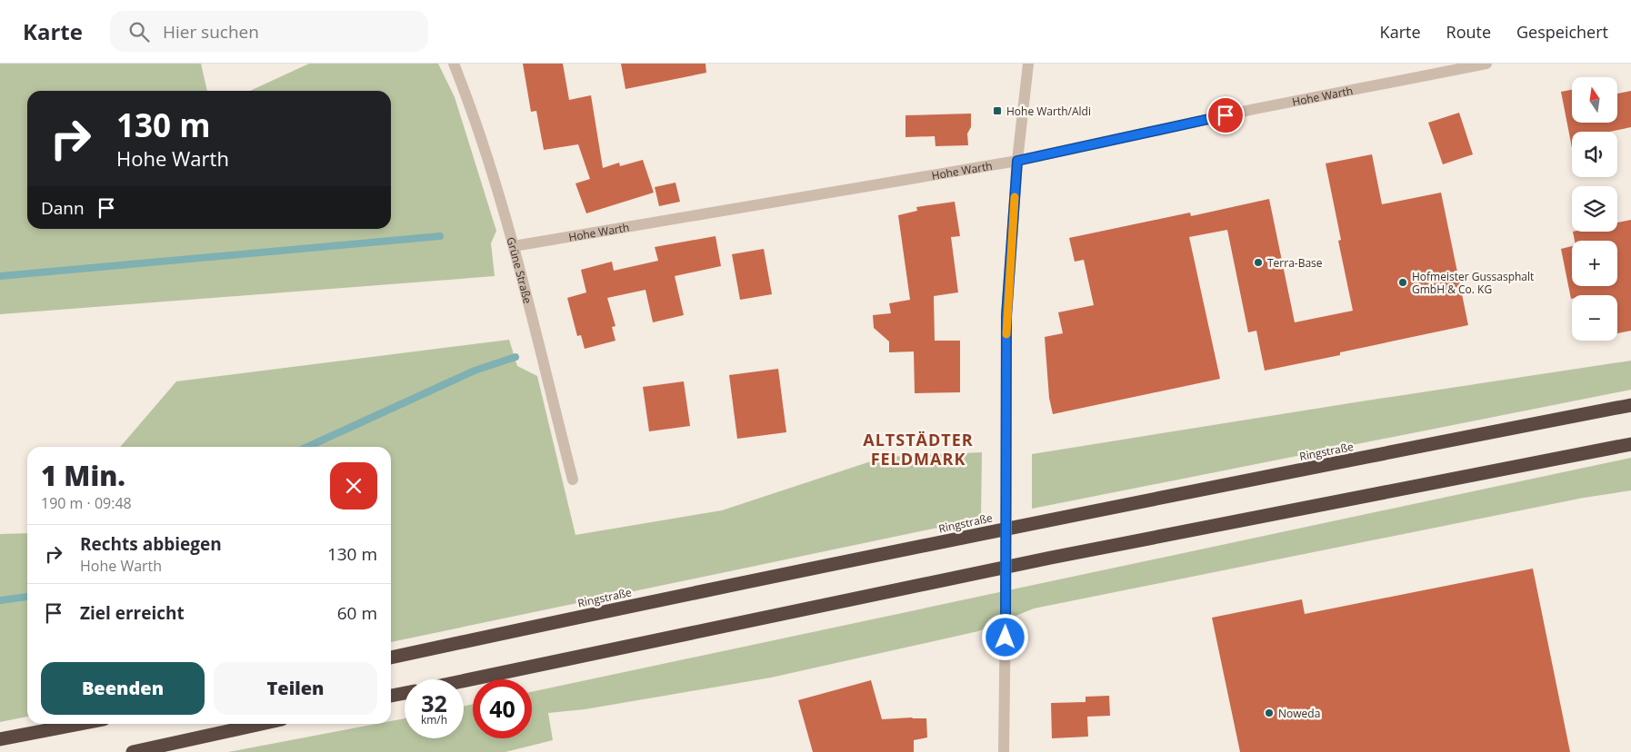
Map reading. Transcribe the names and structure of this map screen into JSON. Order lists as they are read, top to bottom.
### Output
{
  "streets": {
    "highway": ["Ringstraße"],
    "street": ["Hohe Warth", "Grüne Straße"]
  },
  "crossings": [
    ["Hohe Warth", "Grüne Straße"]
  ],
  "districts": ["ALTSTÄDTER FELDMARK"],
  "places": {
    "transit": ["Hohe Warth/Aldi"],
    "other": ["Terra-Base", "Hofmeister Gussasphalt GmbH & Co. KG", "Noweda"]
  },
  "north": "top",
  "page": {
    "header": "Karte",
    "search": "Hier suchen",
    "nav": ["Karte", "Route", "Gespeichert"],
    "map_buttons": ["+", "−"],
    "turn": ["130 m", "Hohe Warth"],
    "then": "Dann",
    "heading": ["1 Min.", "190 m · 09:48"],
    "list": [
      {
        "name": "Rechts abbiegen",
        "note": "Hohe Warth",
        "value": "130 m"
      },
      {
        "name": "Ziel erreicht",
        "value": "60 m"
      }
    ],
    "buttons": ["Beenden", "Teilen"],
    "speed": "32 km/h",
    "limit": "40"
  }
}
